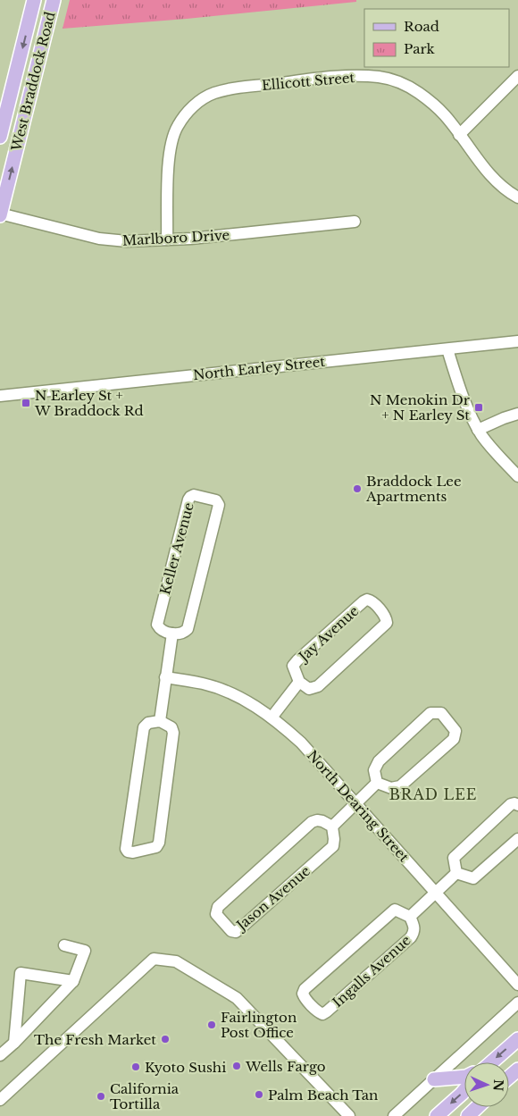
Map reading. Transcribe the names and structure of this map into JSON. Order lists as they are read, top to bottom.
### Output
{
  "streets": {
    "main road": ["West Braddock Road"],
    "street": [
      "Ellicott Street",
      "Marlboro Drive",
      "North Earley Street",
      "Keller Avenue",
      "Jay Avenue",
      "North Dearing Street",
      "Jason Avenue",
      "Ingalls Avenue"
    ]
  },
  "crossings": [
    ["West Braddock Road", "Marlboro Drive"],
    ["Ellicott Street", "Marlboro Drive"],
    ["Jay Avenue", "North Dearing Street"],
    ["North Dearing Street", "Ingalls Avenue"]
  ],
  "districts": ["BRAD LEE"],
  "places": {
    "transit": ["N Earley St + W Braddock Rd", "N Menokin Dr + N Earley St"],
    "other": [
      "Braddock Lee Apartments",
      "Fairlington Post Office",
      "The Fresh Market",
      "Wells Fargo",
      "Kyoto Sushi",
      "Palm Beach Tan",
      "California Tortilla"
    ]
  },
  "legend": ["Road", "Park"],
  "north": "right"
}
